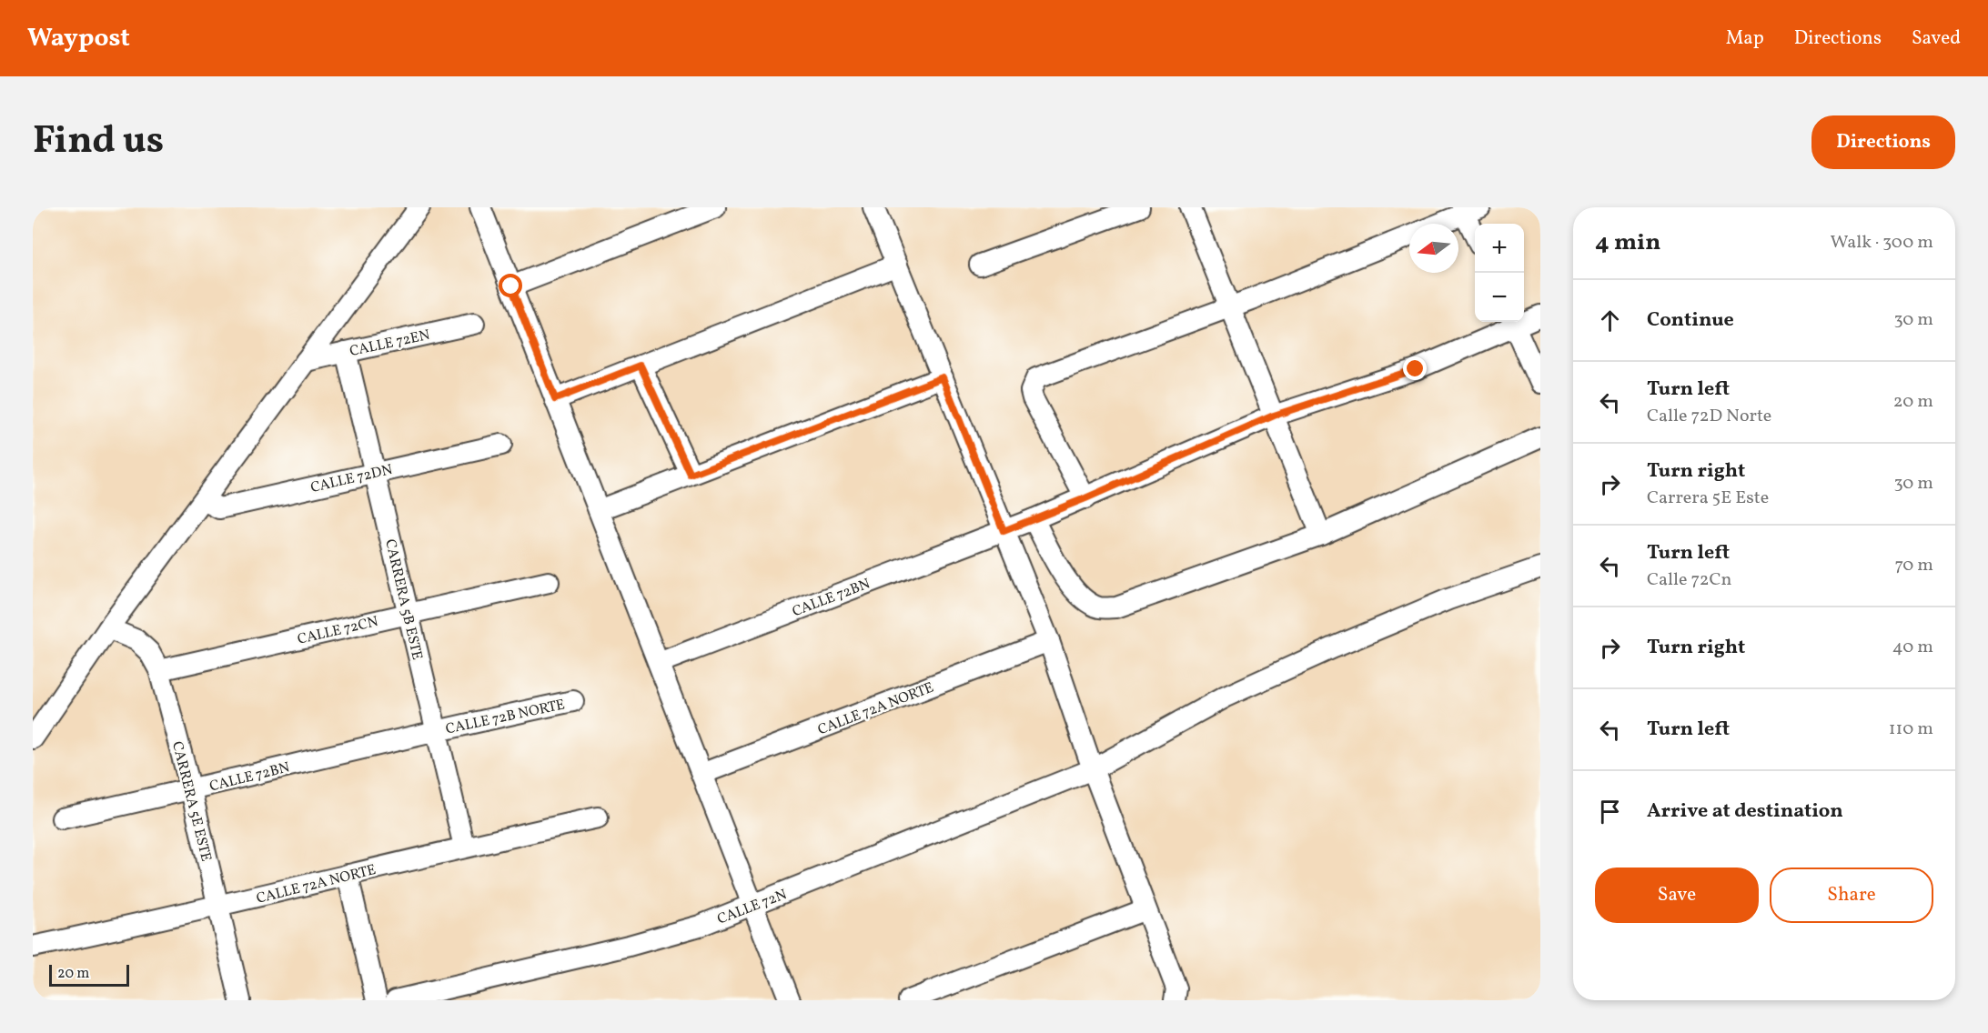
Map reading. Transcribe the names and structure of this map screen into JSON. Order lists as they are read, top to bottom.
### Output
{
  "streets": {
    "street": [
      "CALLE 72EN",
      "CALLE 72DN",
      "CALLE 72BN",
      "CARRERA 5B ESTE",
      "CALLE 72CN",
      "CALLE 72A NORTE",
      "CALLE 72B NORTE",
      "CARRERA 5E ESTE",
      "CALLE 72N"
    ]
  },
  "crossings": [
    ["CALLE 72EN", "CARRERA 5B ESTE"],
    ["CALLE 72DN", "CARRERA 5B ESTE"],
    ["CALLE 72BN", "CARRERA 5B ESTE"],
    ["CALLE 72BN", "CALLE 72B NORTE"],
    ["CALLE 72BN", "CARRERA 5E ESTE"],
    ["CARRERA 5B ESTE", "CALLE 72CN"],
    ["CARRERA 5B ESTE", "CALLE 72A NORTE"],
    ["CARRERA 5B ESTE", "CALLE 72B NORTE"],
    ["CALLE 72CN", "CARRERA 5E ESTE"],
    ["CALLE 72A NORTE", "CARRERA 5E ESTE"]
  ],
  "scale_bar": "20 m",
  "north": "left",
  "page": {
    "header": "Waypost",
    "nav": ["Map", "Directions", "Saved"],
    "title": "Find us",
    "buttons": [
      "Directions",
      ["Save", "Share"]
    ],
    "heading": ["4 min", "Walk · 300 m"],
    "map_buttons": ["+", "−"],
    "list": [
      ["Continue", "30 m"],
      ["Turn left", "Calle 72D Norte", "20 m"],
      ["Turn right", "Carrera 5E Este", "30 m"],
      ["Turn left", "Calle 72Cn", "70 m"],
      ["Turn right", "40 m"],
      ["Turn left", "110 m"],
      "Arrive at destination"
    ],
    "scale": "20 m"
  }
}
